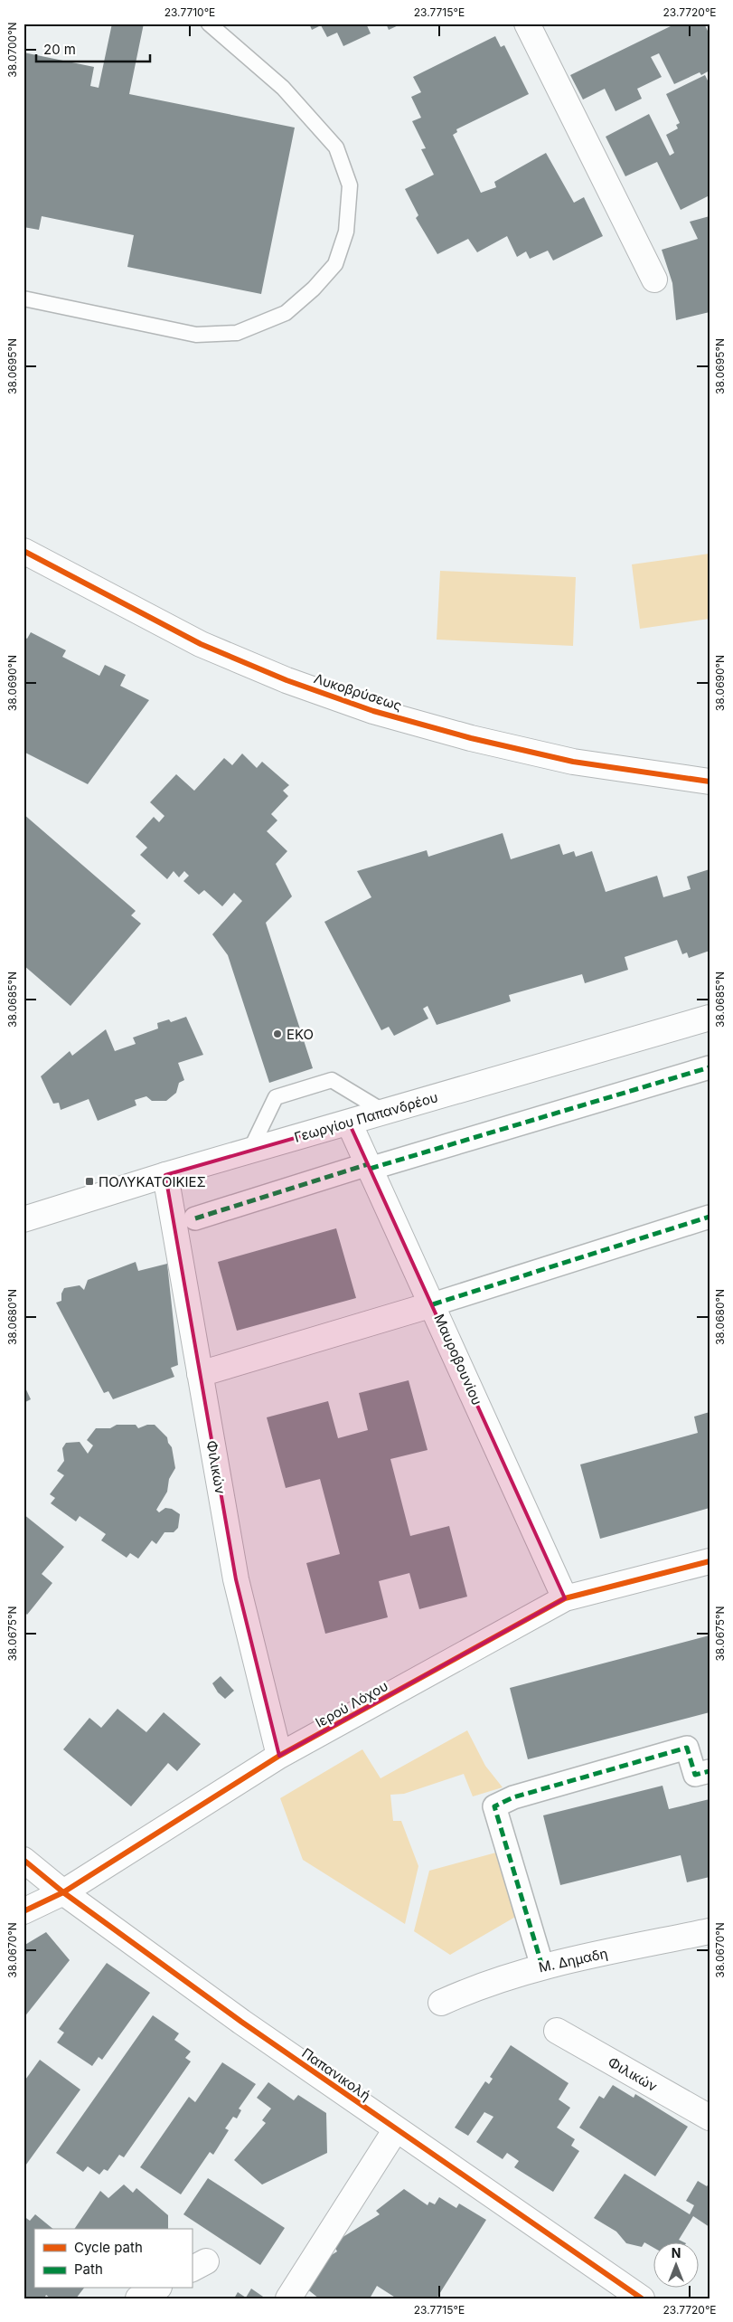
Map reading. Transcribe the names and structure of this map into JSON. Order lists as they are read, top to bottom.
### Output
{
  "streets": {
    "street": [
      "Λυκοβρύσεως",
      "Γεωργίου Παπανδρέου",
      "Μαυροβουνίου",
      "Φιλικών",
      "Ιερού Λόχου",
      "Μ. Δημαδη",
      "Παπανικολή"
    ]
  },
  "crossings": [
    ["Γεωργίου Παπανδρέου", "Μαυροβουνίου"],
    ["Γεωργίου Παπανδρέου", "Φιλικών"],
    ["Μαυροβουνίου", "Ιερού Λόχου"],
    ["Φιλικών", "Ιερού Λόχου"],
    ["Ιερού Λόχου", "Παπανικολή"]
  ],
  "places": {
    "other": ["EKO"],
    "transit": ["ΠΟΛΥΚΑΤΟΙΚΙΕΣ"]
  },
  "legend": ["Cycle path", "Path"],
  "scale_bar": "20 m",
  "north": "top",
  "coordinates": [
    "23.7710°E",
    "23.7715°E",
    "23.7720°E",
    "38.0700°N",
    "38.0695°N",
    "38.0690°N",
    "38.0685°N",
    "38.0680°N",
    "38.0675°N",
    "38.0670°N"
  ]
}
